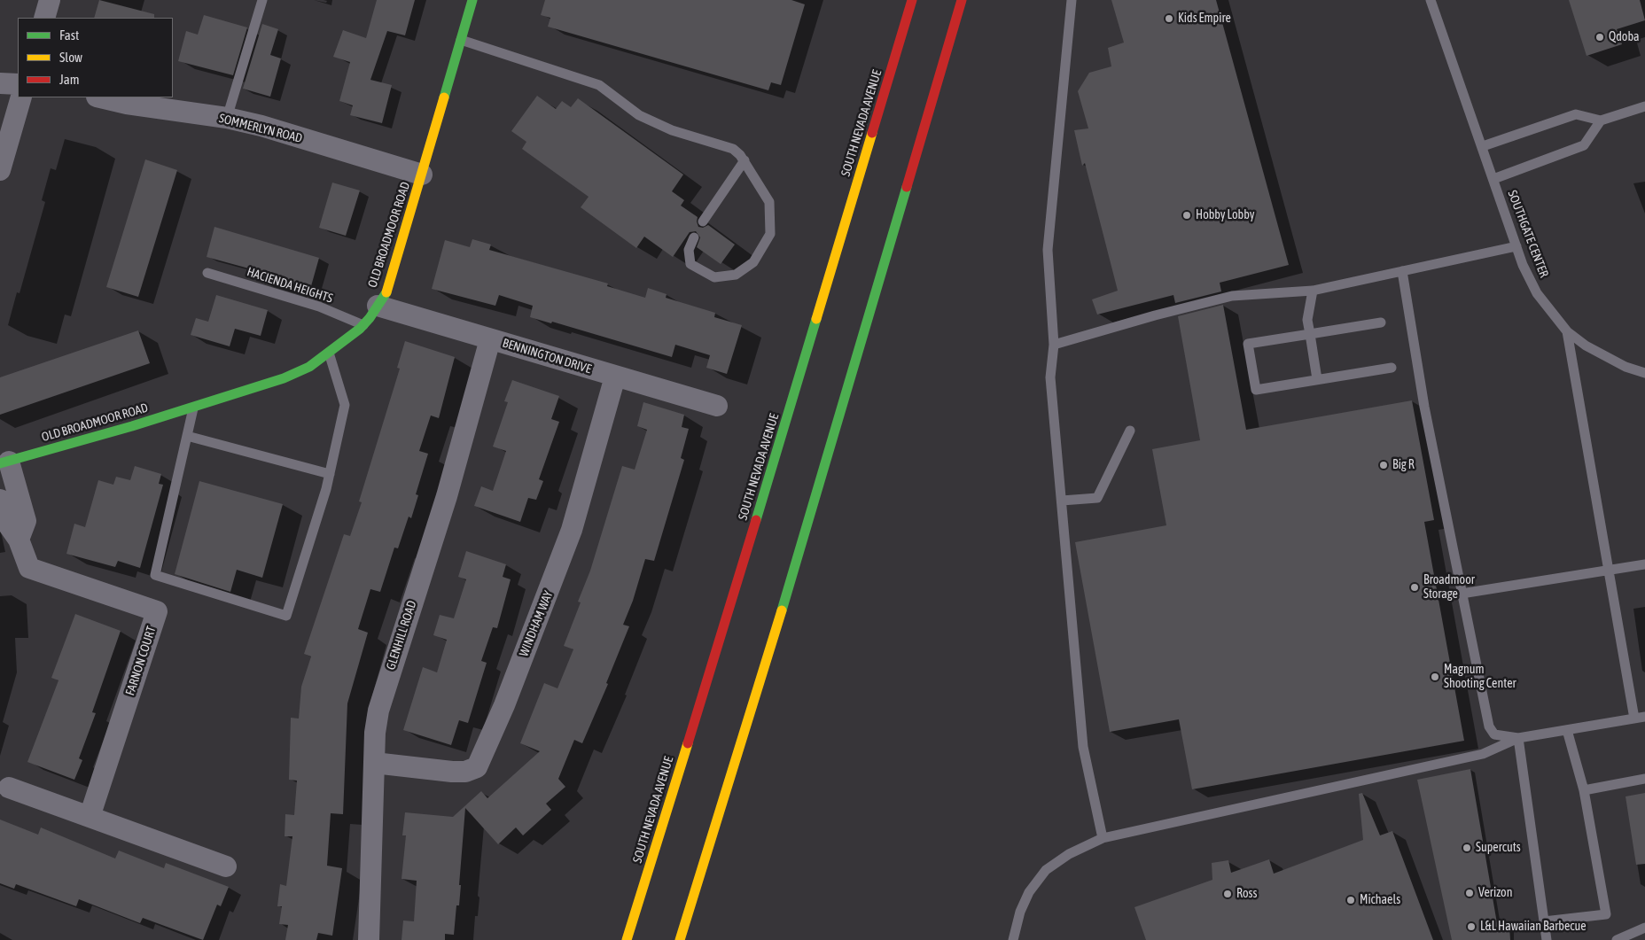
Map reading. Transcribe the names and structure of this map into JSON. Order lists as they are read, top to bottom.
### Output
{
  "streets": {
    "main road": ["SOUTH NEVADA AVENUE", "OLD BROADMOOR ROAD"],
    "street": [
      "SOMMERLYN ROAD",
      "BENNINGTON DRIVE",
      "WINDHAM WAY",
      "GLENHILL ROAD",
      "FARNON COURT"
    ],
    "lane": ["SOUTHGATE CENTER", "HACIENDA HEIGHTS"]
  },
  "crossings": [
    ["SOMMERLYN ROAD", "OLD BROADMOOR ROAD"],
    ["OLD BROADMOOR ROAD", "HACIENDA HEIGHTS"],
    ["OLD BROADMOOR ROAD", "BENNINGTON DRIVE"],
    ["BENNINGTON DRIVE", "WINDHAM WAY"],
    ["BENNINGTON DRIVE", "GLENHILL ROAD"],
    ["WINDHAM WAY", "GLENHILL ROAD"]
  ],
  "places": [
    "Kids Empire",
    "Qdoba",
    "Hobby Lobby",
    "Big R",
    "Broadmoor Storage",
    "Magnum Shooting Center",
    "Supercuts",
    "Verizon",
    "Ross",
    "Michaels",
    "L&L Hawaiian Barbecue"
  ],
  "legend": ["Fast", "Slow", "Jam"]
}
